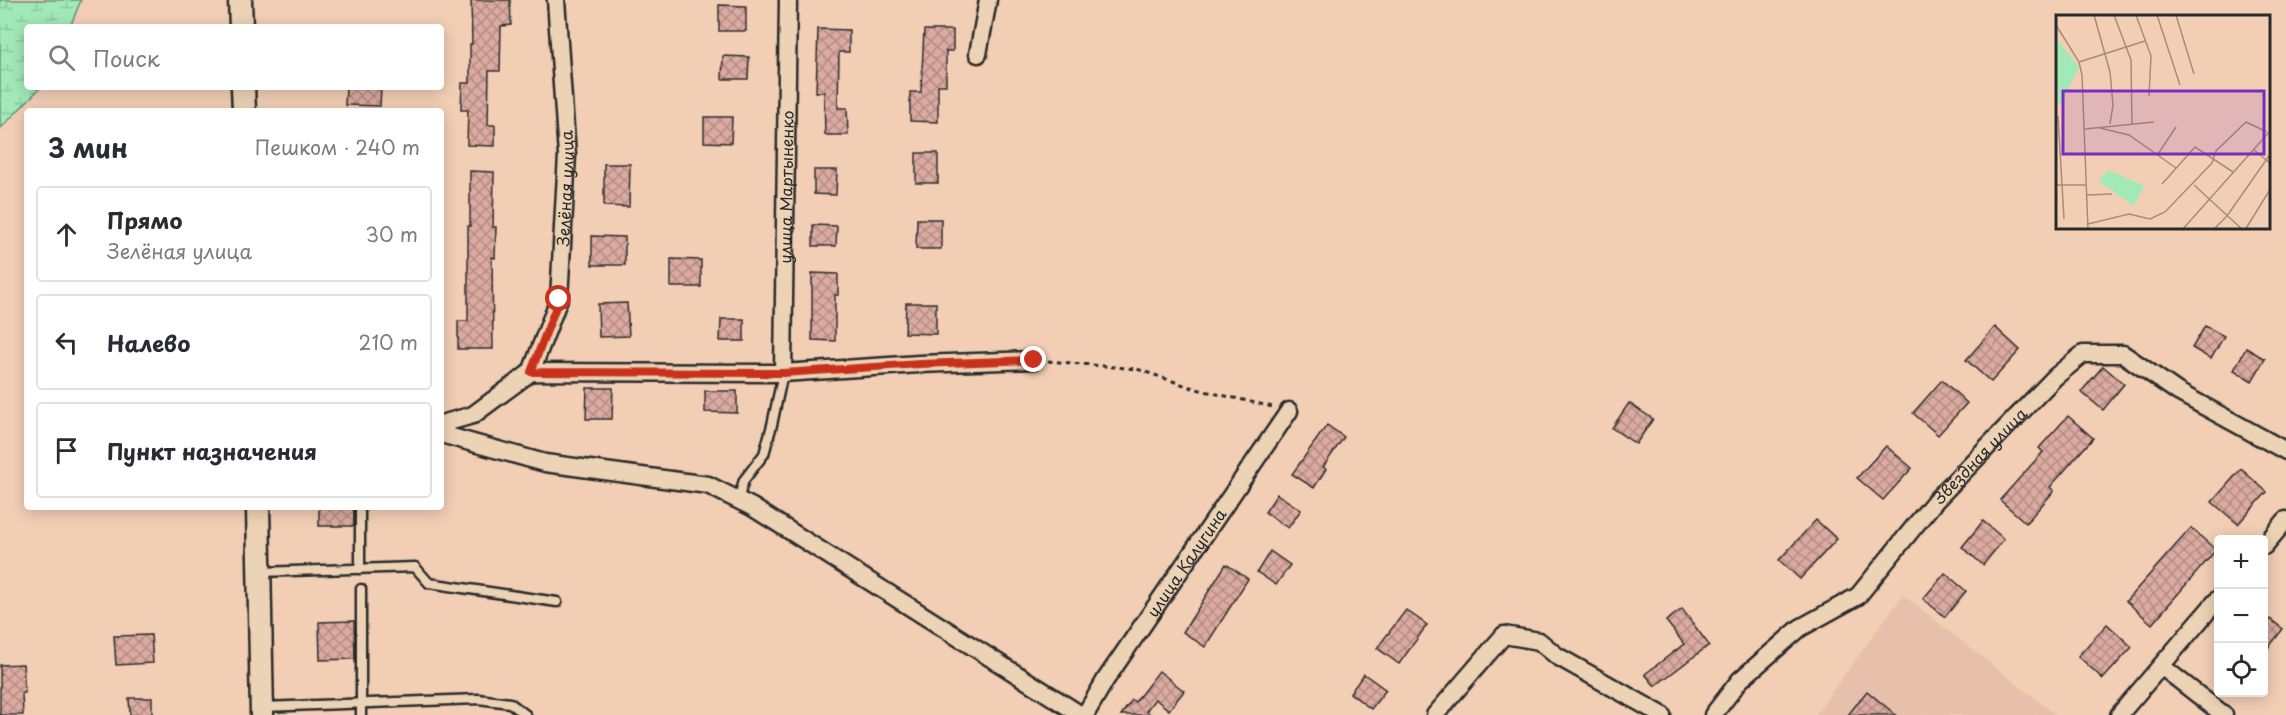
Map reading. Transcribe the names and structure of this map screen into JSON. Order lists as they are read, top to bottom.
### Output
{
  "streets": {
    "street": [
      "улица Мартыненко",
      "Зелёная улица",
      "Звёздная улица",
      "улица Калугина"
    ]
  },
  "page": {
    "search": "Поиск",
    "heading": ["3 мин", "Пешком · 240 m"],
    "list": [
      ["Прямо", "Зелёная улица", "30 m"],
      ["Налево", "210 m"],
      "Пункт назначения"
    ],
    "map_buttons": ["+", "−"]
  }
}
